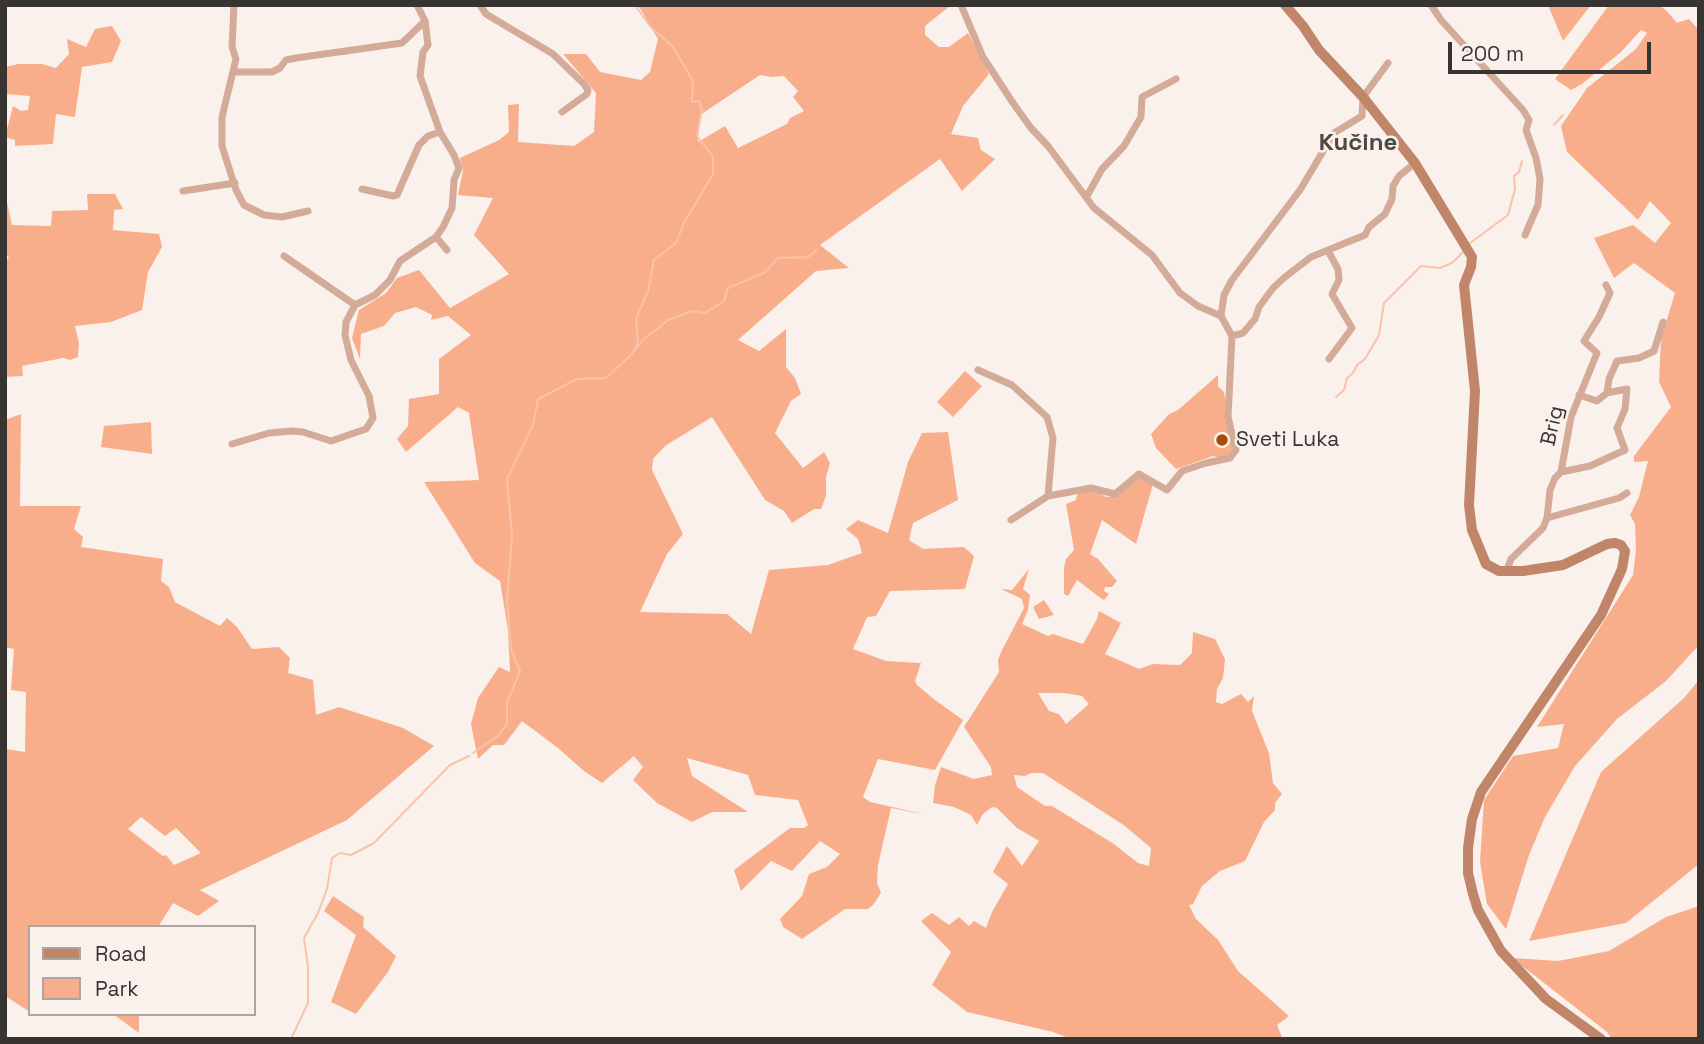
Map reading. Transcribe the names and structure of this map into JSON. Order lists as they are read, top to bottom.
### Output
{
  "streets": {
    "street": ["Brig"]
  },
  "districts": ["Kučine"],
  "places": ["Sveti Luka"],
  "legend": ["Road", "Park"],
  "scale_bar": "200 m"
}
